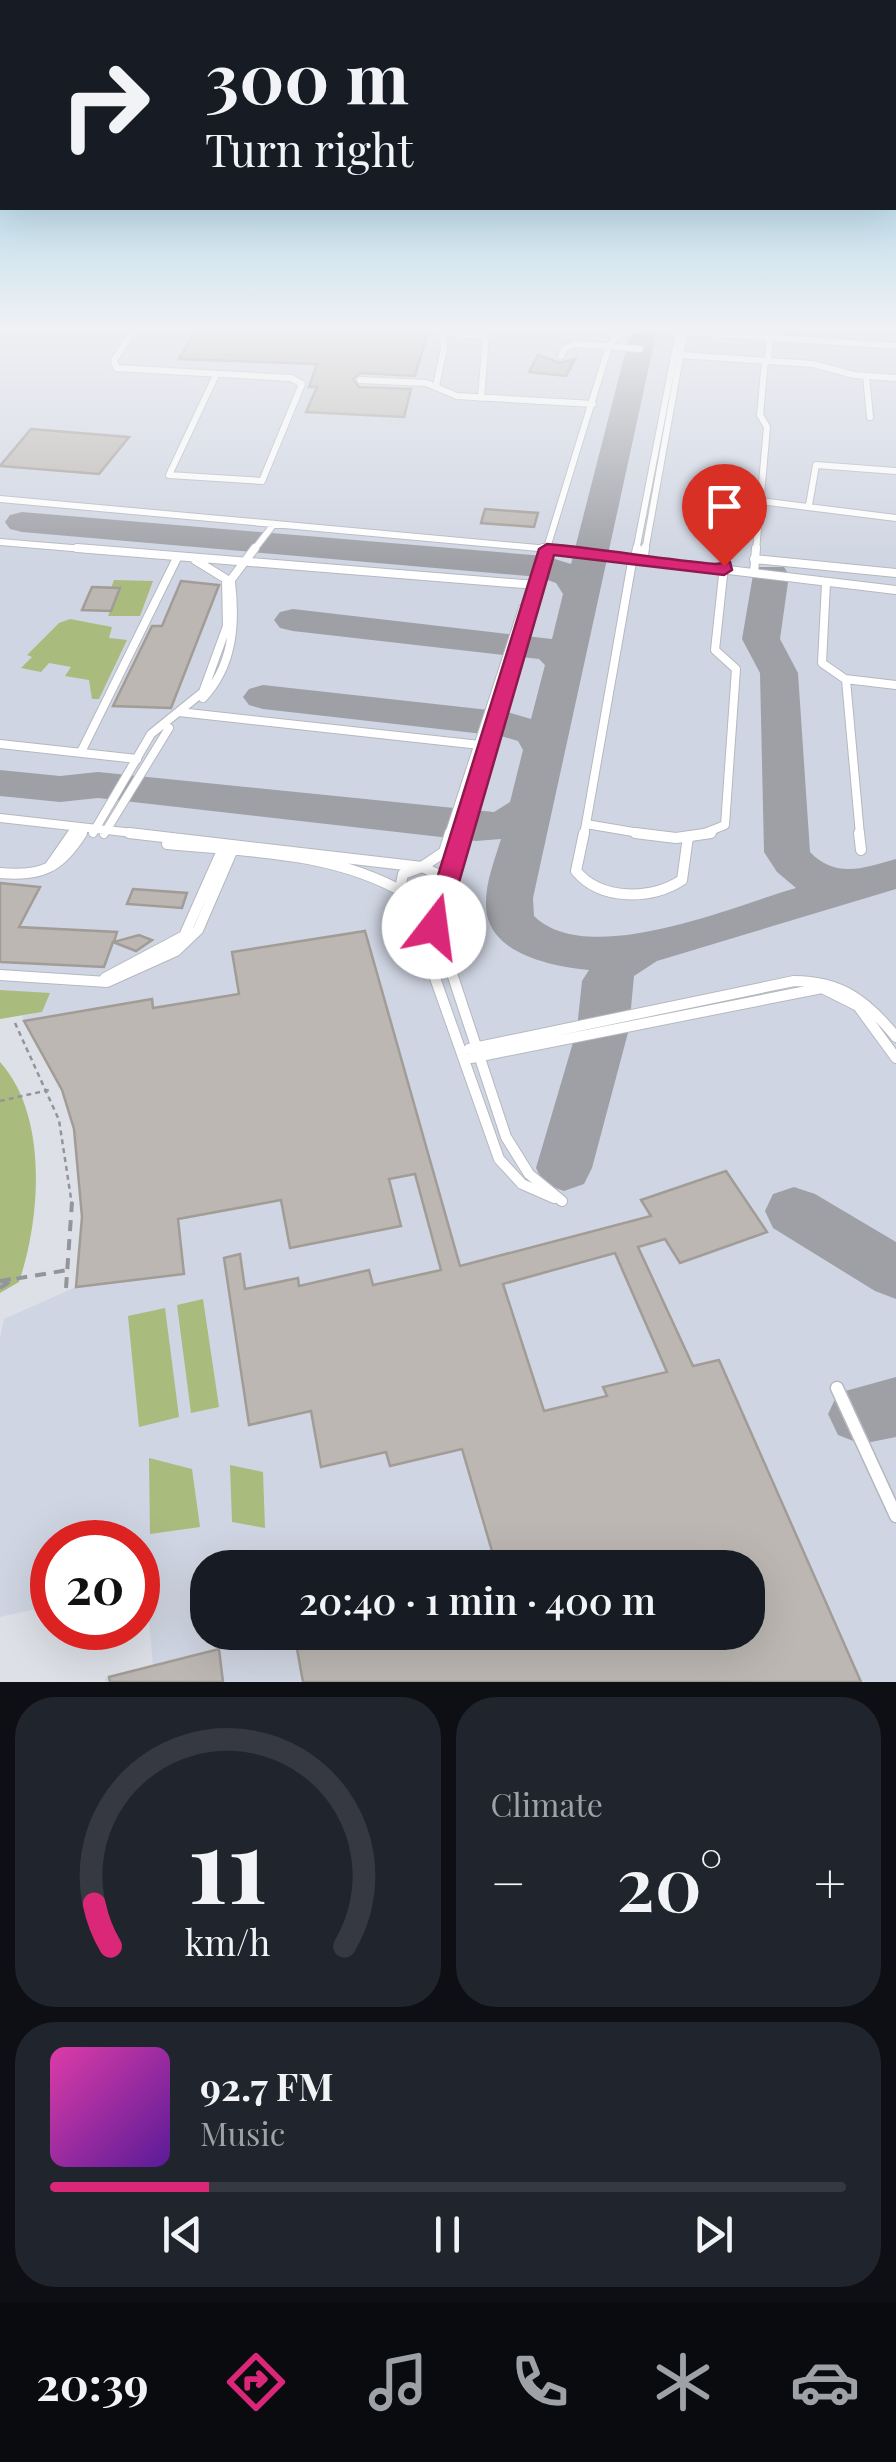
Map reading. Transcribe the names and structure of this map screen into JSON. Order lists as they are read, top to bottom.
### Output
{
  "page": {
    "turn": ["300 m", "Turn right"],
    "limit": "20",
    "trip": "20:40 · 1 min · 400 m",
    "tile": "Climate",
    "heat": ["−", "20°", "+"],
    "song": ["92.7 FM", "Music"],
    "tabs": "20:39",
    "gauge": ["11", "km/h"]
  }
}
